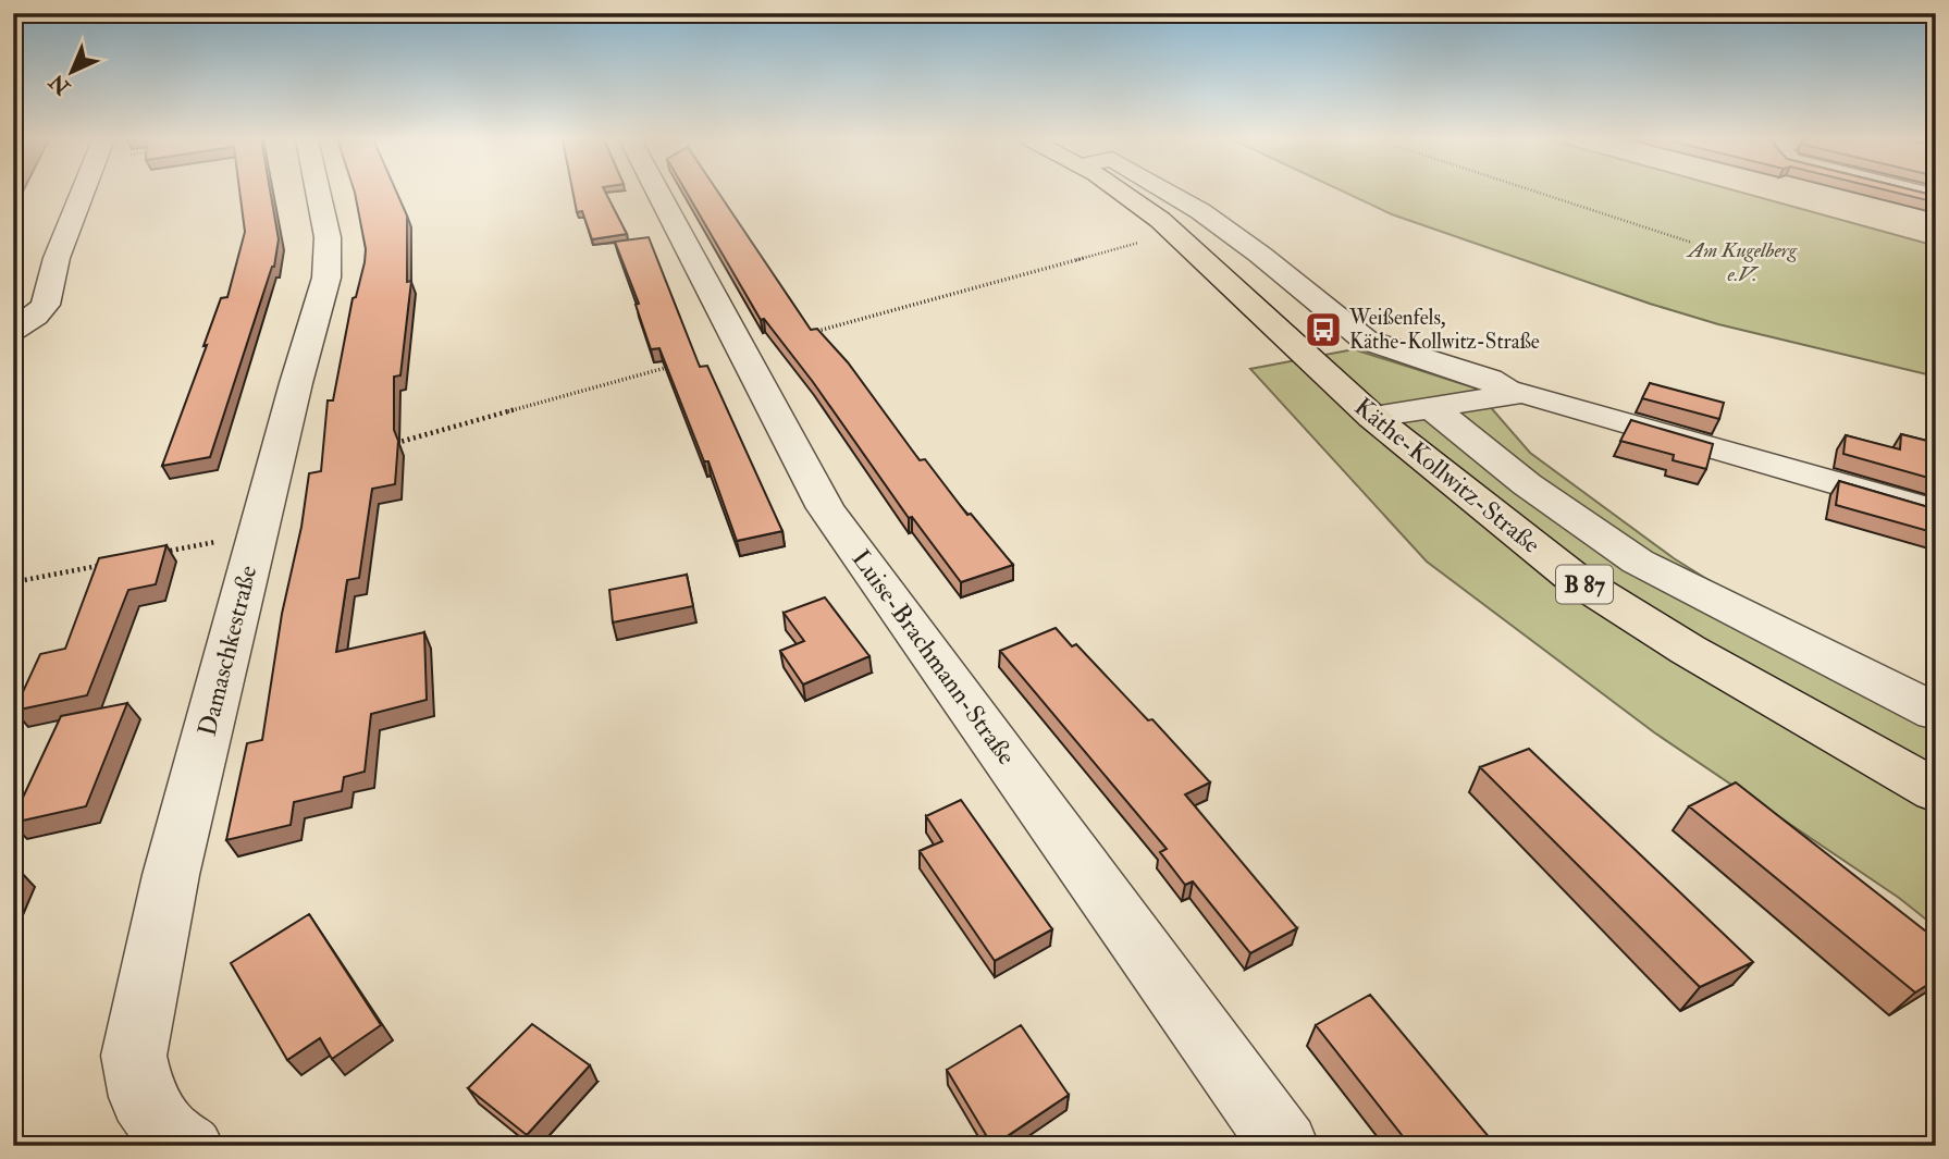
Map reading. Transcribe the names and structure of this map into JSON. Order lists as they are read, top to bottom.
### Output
{
  "streets": {
    "main road": ["Käthe-Kollwitz-Straße", "B 87"],
    "street": ["Damaschkestraße", "Luise-Brachmann-Straße"]
  },
  "parks": ["Am Kugelberg e.V."],
  "places": {
    "bus stop": ["Weißenfels, Käthe-Kollwitz-Straße"]
  },
  "north": "bottom left"
}
